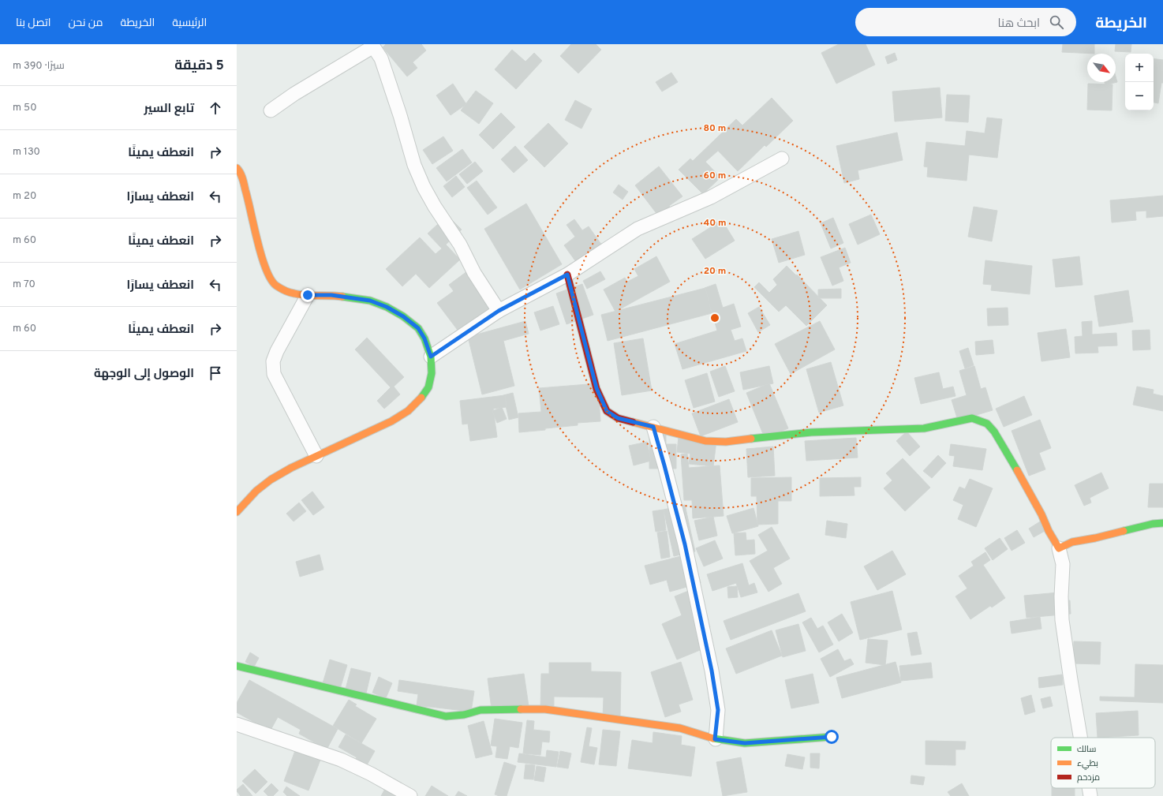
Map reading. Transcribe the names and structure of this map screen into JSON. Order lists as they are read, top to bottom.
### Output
{
  "legend": ["سالك", "بطيء", "مزدحم"],
  "north": "bottom right",
  "page": {
    "header": "الخريطة",
    "search": "ابحث هنا",
    "nav": [
      "الرئيسية",
      "الخريطة",
      "من نحن",
      "اتصل بنا"
    ],
    "heading": ["5 دقيقة", "سيرًا · 390 m"],
    "map_buttons": ["+", "−"],
    "list": [
      ["تابع السير", "50 m"],
      ["انعطف يمينًا", "130 m"],
      ["انعطف يسارًا", "20 m"],
      ["انعطف يمينًا", "60 m"],
      ["انعطف يسارًا", "70 m"],
      ["انعطف يمينًا", "60 m"],
      "الوصول إلى الوجهة"
    ]
  },
  "rings": [
    "80 m",
    "60 m",
    "40 m",
    "20 m"
  ]
}
